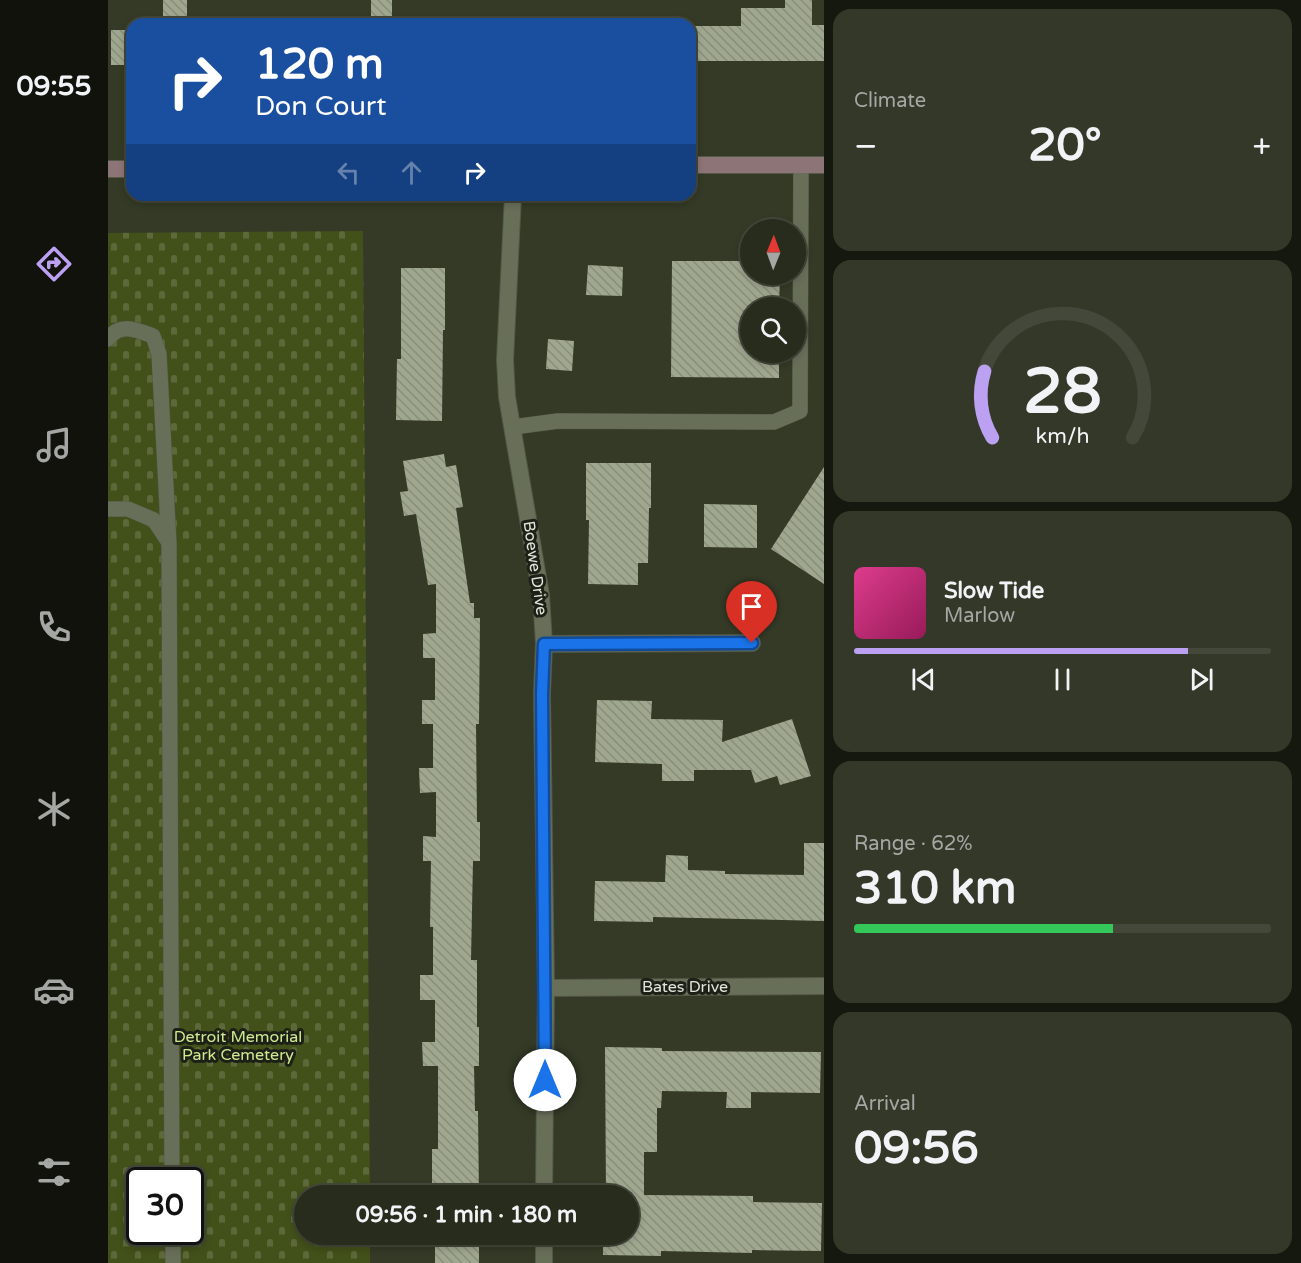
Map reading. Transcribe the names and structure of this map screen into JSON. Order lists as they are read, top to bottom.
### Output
{
  "streets": {
    "street": ["Boewe Drive", "Bates Drive"]
  },
  "crossings": [
    ["Boewe Drive", "Bates Drive"]
  ],
  "parks": ["Detroit Memorial Park Cemetery"],
  "north": "top",
  "page": {
    "tabs": "09:55",
    "tile": [
      "Climate",
      ["Range · 62%", "310 km"],
      ["Arrival", "09:56"]
    ],
    "turn": ["120 m", "Don Court"],
    "heat": ["−", "20°", "+"],
    "song": ["Slow Tide", "Marlow"],
    "limit": "30",
    "trip": "09:56 · 1 min · 180 m",
    "gauge": ["28", "km/h"]
  }
}
